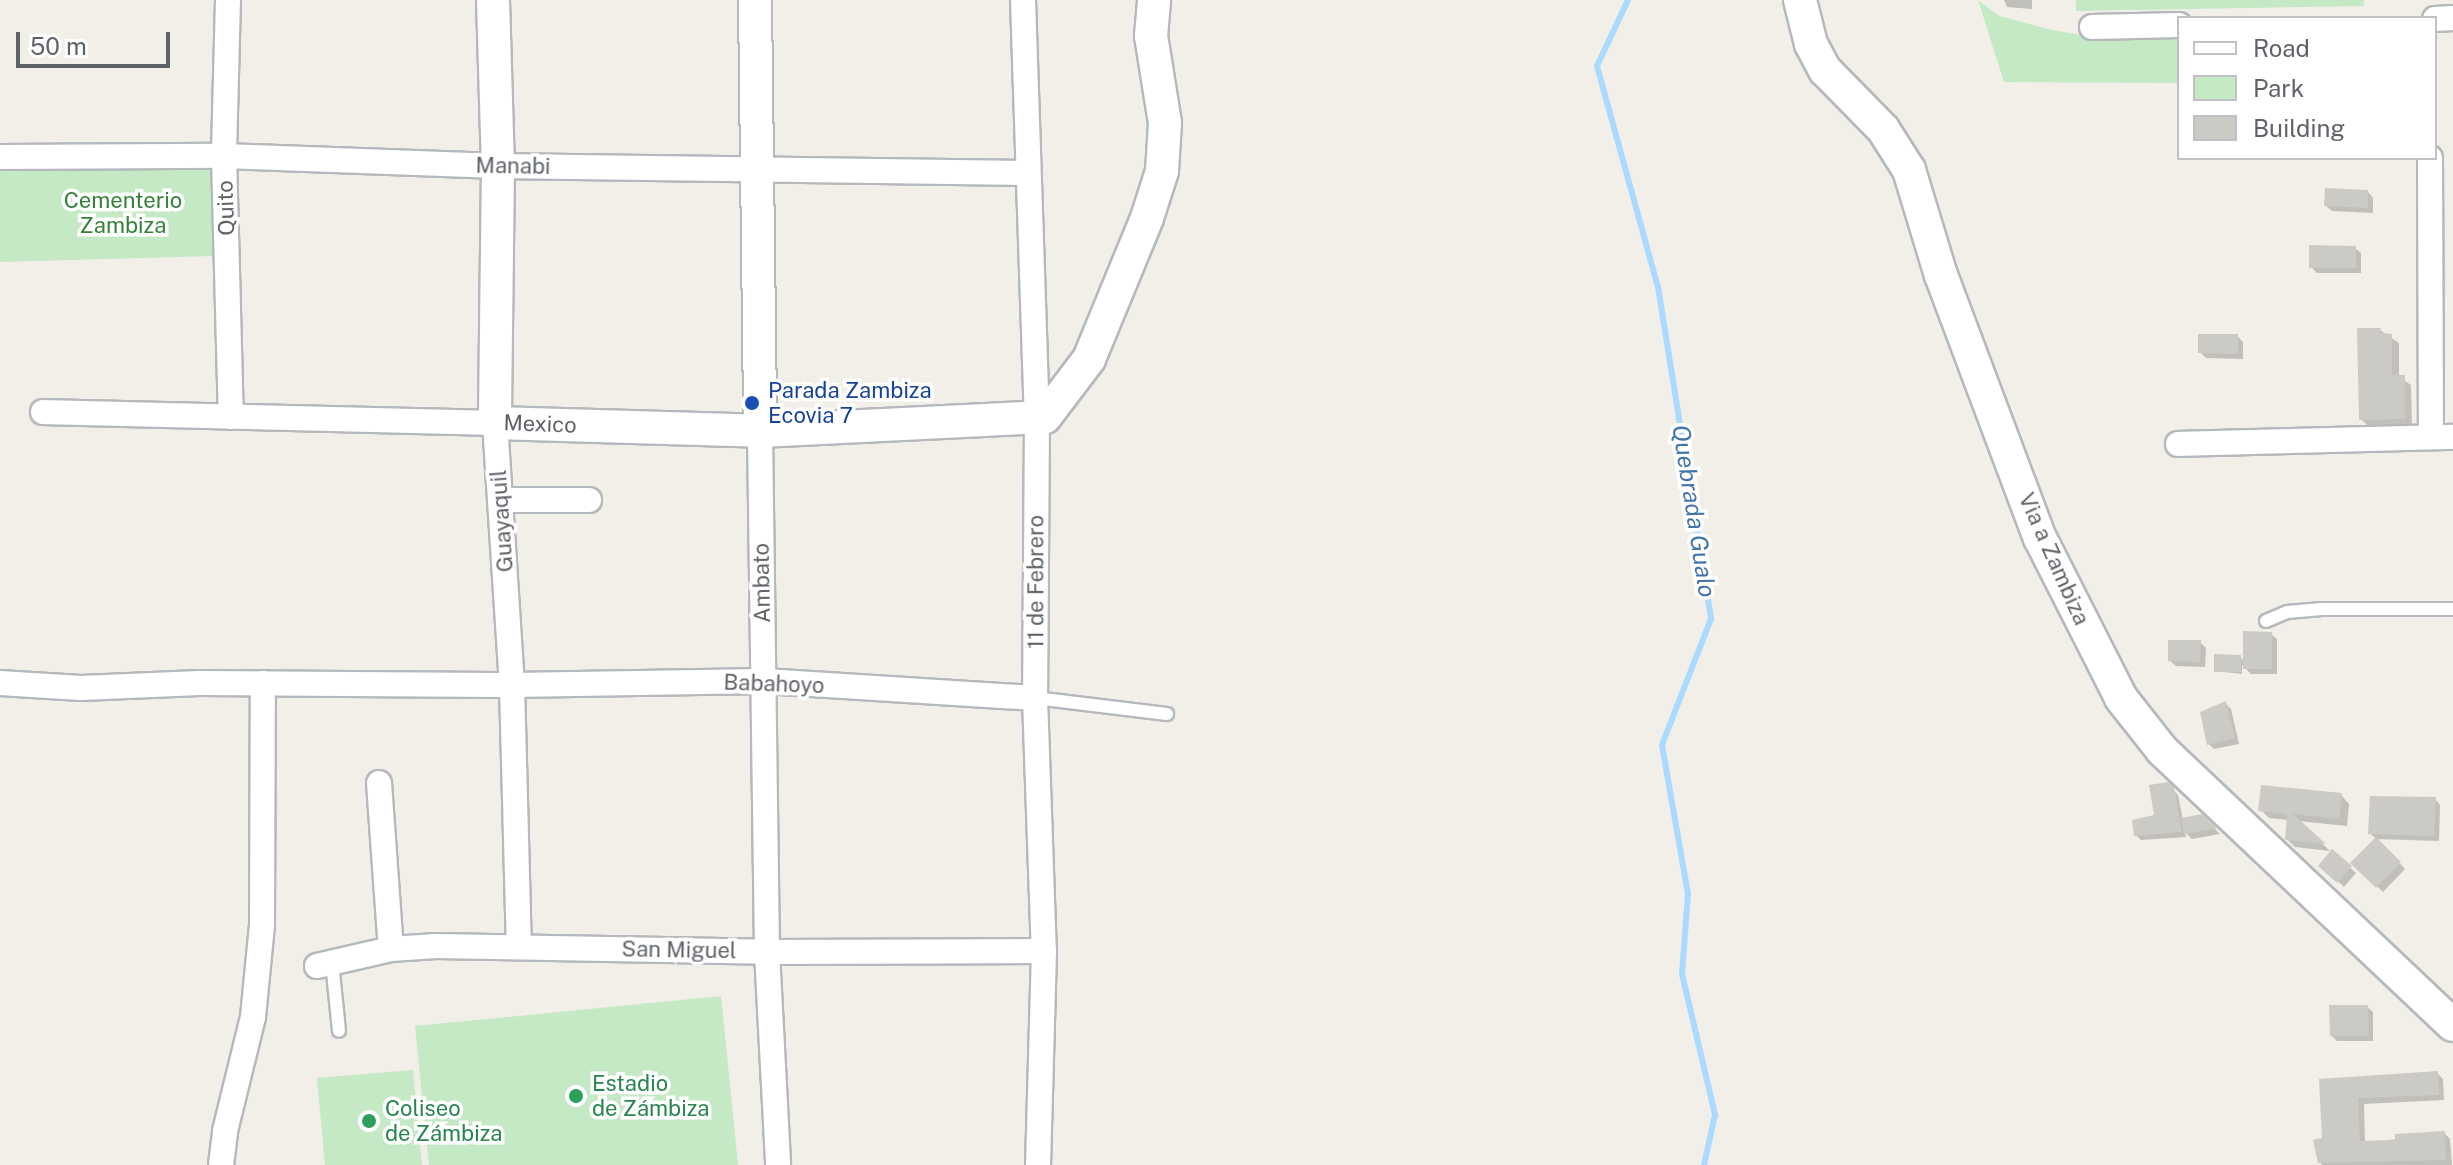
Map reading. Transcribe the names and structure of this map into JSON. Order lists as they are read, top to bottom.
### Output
{
  "streets": {
    "street": [
      "Manabi",
      "Quito",
      "Mexico",
      "Guayaquil",
      "Via a Zambiza",
      "11 de Febrero",
      "Ambato",
      "Babahoyo",
      "San Miguel"
    ]
  },
  "crossings": [
    ["Manabi", "Quito"],
    ["Manabi", "Guayaquil"],
    ["Manabi", "11 de Febrero"],
    ["Manabi", "Ambato"],
    ["Quito", "Mexico"],
    ["Mexico", "Guayaquil"],
    ["Mexico", "11 de Febrero"],
    ["Mexico", "Ambato"],
    ["Guayaquil", "Babahoyo"],
    ["Guayaquil", "San Miguel"],
    ["11 de Febrero", "Babahoyo"],
    ["11 de Febrero", "San Miguel"],
    ["Ambato", "Babahoyo"],
    ["Ambato", "San Miguel"]
  ],
  "water": ["Quebrada Gualo"],
  "parks": ["Cementerio Zambiza"],
  "places": ["Parada Zambiza Ecovia 7", "Estadio de Zámbiza", "Coliseo de Zámbiza"],
  "legend": ["Road", "Park", "Building"],
  "scale_bar": "50 m"
}
